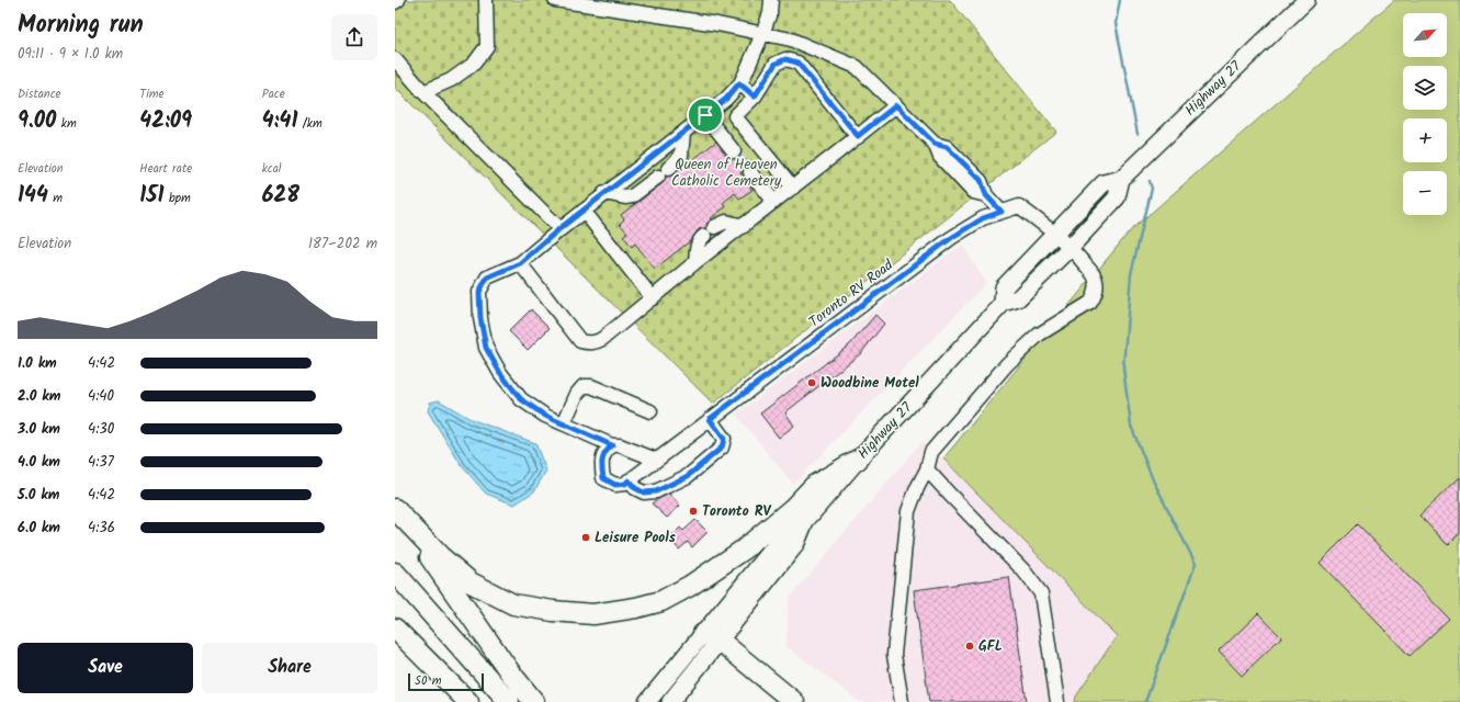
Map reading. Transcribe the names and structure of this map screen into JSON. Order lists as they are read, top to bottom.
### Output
{
  "streets": {
    "main road": ["Highway 27"],
    "lane": ["Toronto RV Road"]
  },
  "crossings": [
    ["Highway 27", "Toronto RV Road"]
  ],
  "parks": ["Queen of Heaven Catholic Cemetery"],
  "places": [
    "Woodbine Motel",
    "Toronto RV",
    "Leisure Pools",
    "GFL"
  ],
  "scale_bar": "50 m",
  "north": "top right",
  "page": {
    "heading": ["Morning run", "09:11 · 9 × 1.0 km"],
    "map_buttons": ["+", "−"],
    "stats": [
      ["Distance", "9.00 km"],
      ["Time", "42:09"],
      ["Pace", "4:41 /km"],
      ["Elevation", "144 m"],
      ["Heart rate", "151 bpm"],
      ["kcal", "628"]
    ],
    "chart": ["Elevation", "187–202 m"],
    "list": [
      {
        "name": "1.0 km",
        "note": "4:42"
      },
      {
        "name": "2.0 km",
        "note": "4:40"
      },
      {
        "name": "3.0 km",
        "note": "4:30"
      },
      {
        "name": "4.0 km",
        "note": "4:37"
      },
      {
        "name": "5.0 km",
        "note": "4:42"
      },
      {
        "name": "6.0 km",
        "note": "4:36"
      }
    ],
    "buttons": ["Save", "Share"],
    "scale": "50 m"
  }
}
